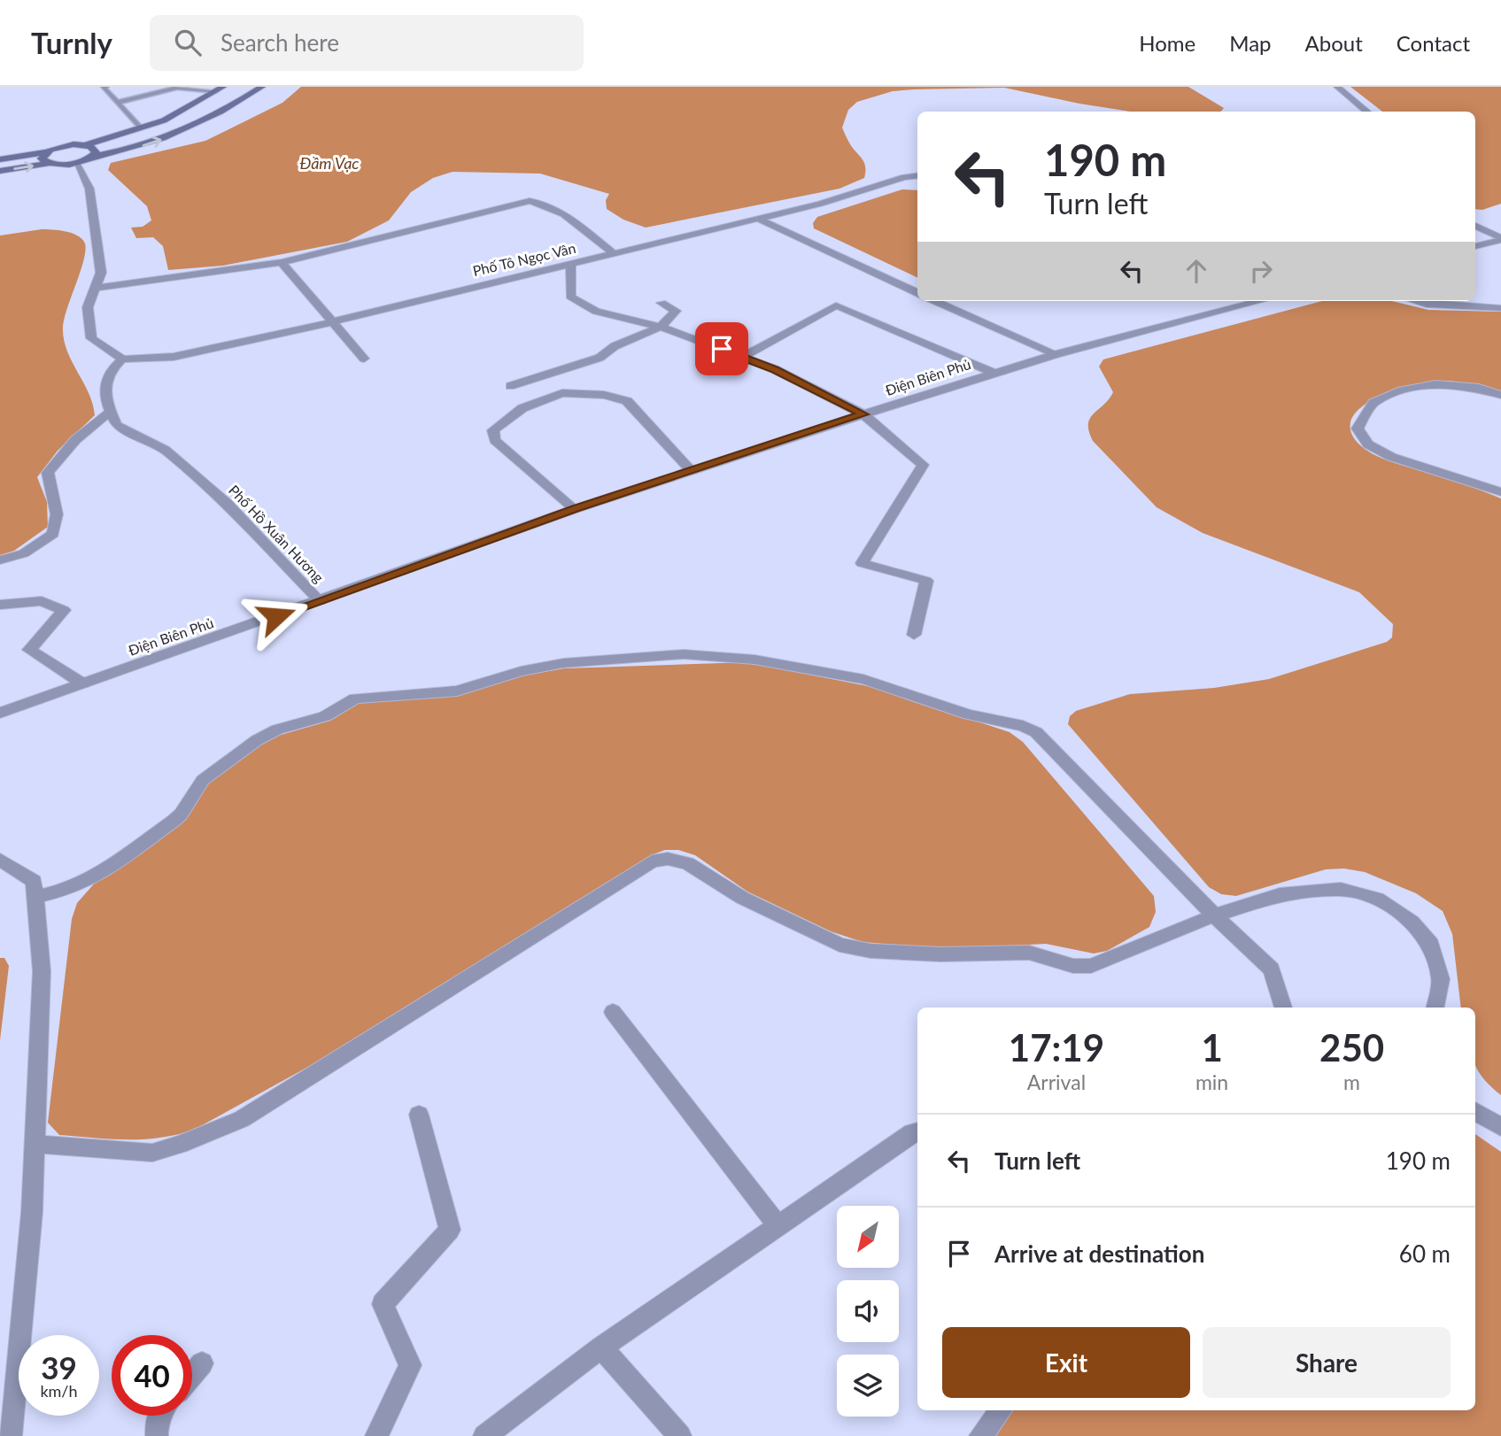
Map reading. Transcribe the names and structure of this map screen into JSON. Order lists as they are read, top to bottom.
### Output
{
  "streets": {
    "street": ["Phố Tô Ngọc Vân", "Điện Biên Phủ", "Phố Hồ Xuân Hương"]
  },
  "crossings": [
    ["Điện Biên Phủ", "Phố Hồ Xuân Hương"]
  ],
  "water": ["Đầm Vạc"],
  "north": "bottom left",
  "page": {
    "header": "Turnly",
    "search": "Search here",
    "nav": [
      "Home",
      "Map",
      "About",
      "Contact"
    ],
    "turn": ["190 m", "Turn left"],
    "eta": [
      "17:19",
      "Arrival",
      "1",
      "min",
      "250",
      "m"
    ],
    "list": [
      {
        "name": "Turn left",
        "value": "190 m"
      },
      {
        "name": "Arrive at destination",
        "value": "60 m"
      }
    ],
    "buttons": ["Exit", "Share"],
    "speed": "39 km/h",
    "limit": "40"
  }
}
